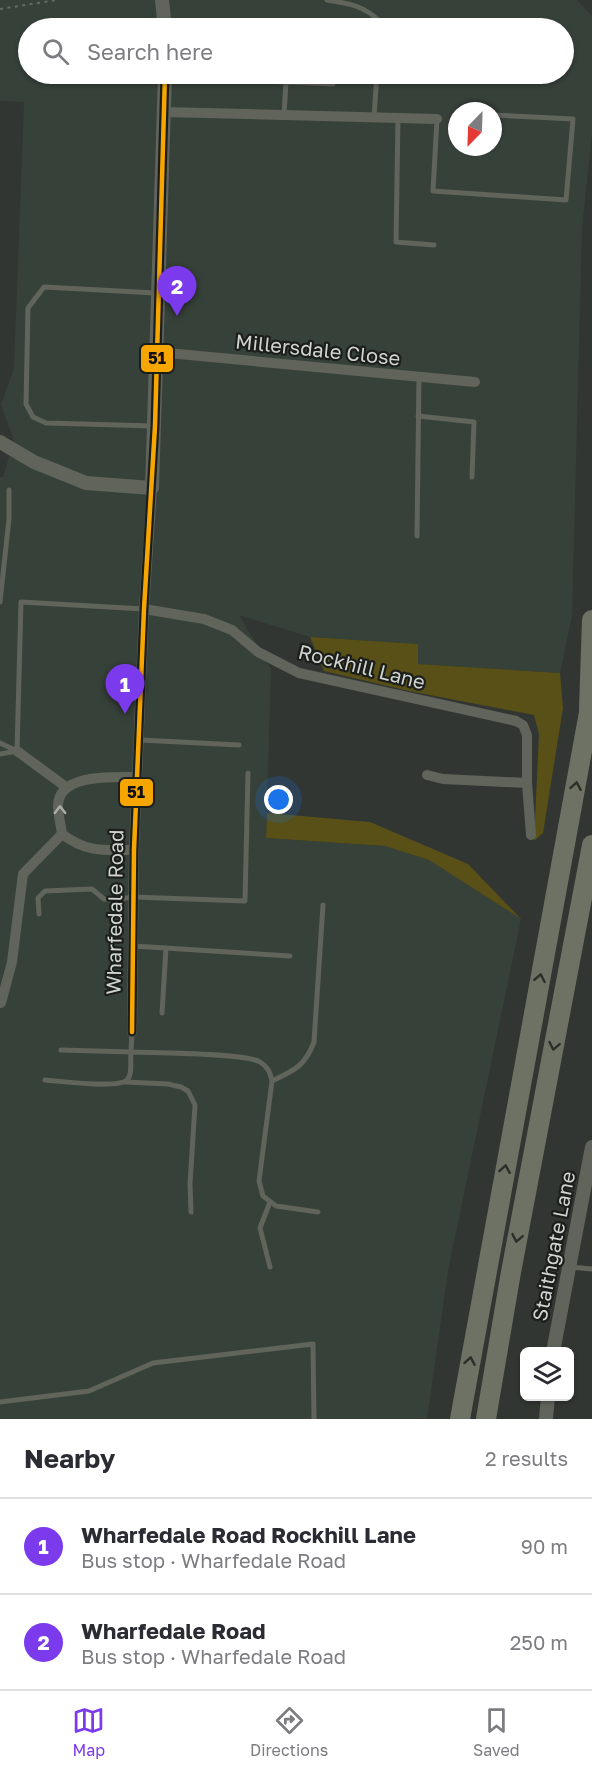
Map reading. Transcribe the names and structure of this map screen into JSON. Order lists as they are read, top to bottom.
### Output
{
  "streets": {
    "street": [
      "Millersdale Close",
      "Rockhill Lane",
      "Wharfedale Road",
      "Staithgate Lane"
    ]
  },
  "crossings": [
    ["Millersdale Close", "Wharfedale Road"],
    ["Rockhill Lane", "Wharfedale Road"]
  ],
  "lines": ["transit line 51"],
  "north": "bottom left",
  "page": {
    "search": "Search here",
    "pins": ["2", "1"],
    "heading": ["Nearby", "2 results"],
    "list": [
      {
        "mark": "1",
        "name": "Wharfedale Road Rockhill Lane",
        "note": "Bus stop · Wharfedale Road",
        "value": "90 m"
      },
      {
        "mark": "2",
        "name": "Wharfedale Road",
        "note": "Bus stop · Wharfedale Road",
        "value": "250 m"
      }
    ],
    "nav": ["Map", "Directions", "Saved"]
  }
}
